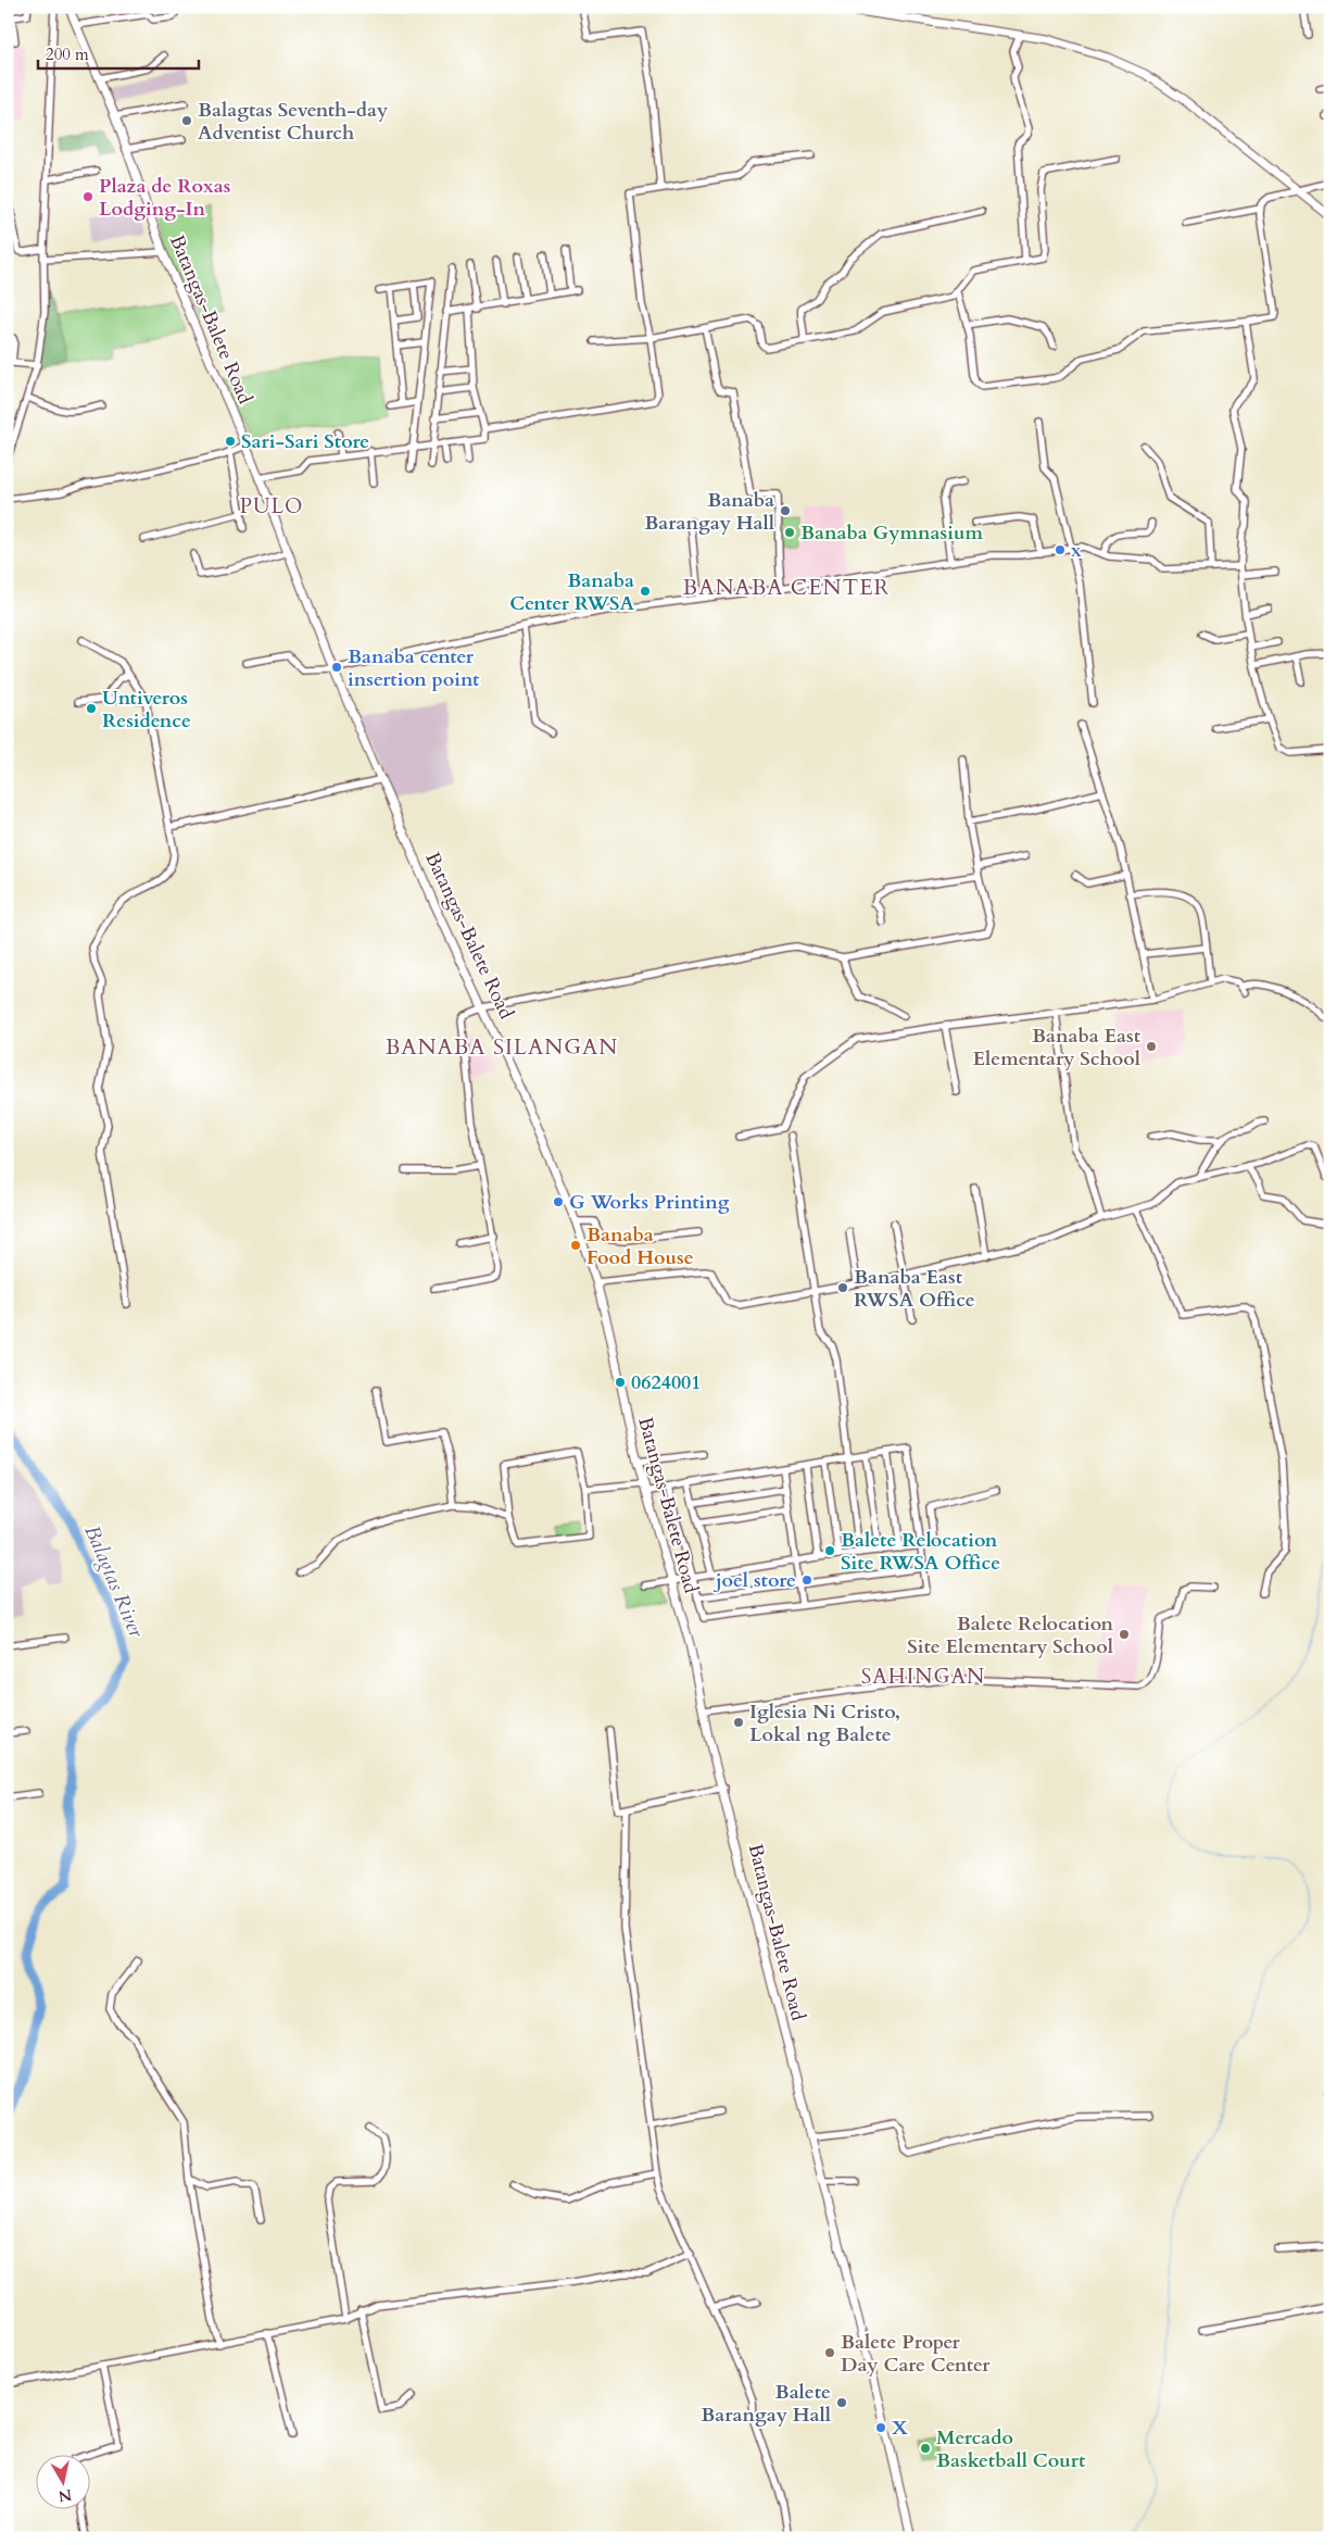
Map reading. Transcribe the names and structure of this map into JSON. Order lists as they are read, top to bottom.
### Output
{
  "streets": {
    "main road": ["Batangas-Balete Road"]
  },
  "districts": [
    "PULO",
    "BANABA CENTER",
    "BANABA SILANGAN",
    "SAHINGAN"
  ],
  "water": ["Balagtas River"],
  "places": [
    "Balagtas Seventh-day Adventist Church",
    "Plaza de Roxas Lodging-In",
    "Sari-Sari Store",
    "Banaba Barangay Hall",
    "Banaba Gymnasium",
    "x",
    "Banaba Center RWSA",
    "Banaba center insertion point",
    "Untiveros Residence",
    "Banaba East Elementary School",
    "G Works Printing",
    "Banaba Food House",
    "Banaba East RWSA Office",
    "0624001",
    "Balete Relocation Site RWSA Office",
    "joel store",
    "Balete Relocation Site Elementary School",
    "Iglesia Ni Cristo, Lokal ng Balete",
    "Balete Proper Day Care Center",
    "Balete Barangay Hall",
    "X",
    "Mercado Basketball Court"
  ],
  "scale_bar": "200 m",
  "north": "bottom"
}
